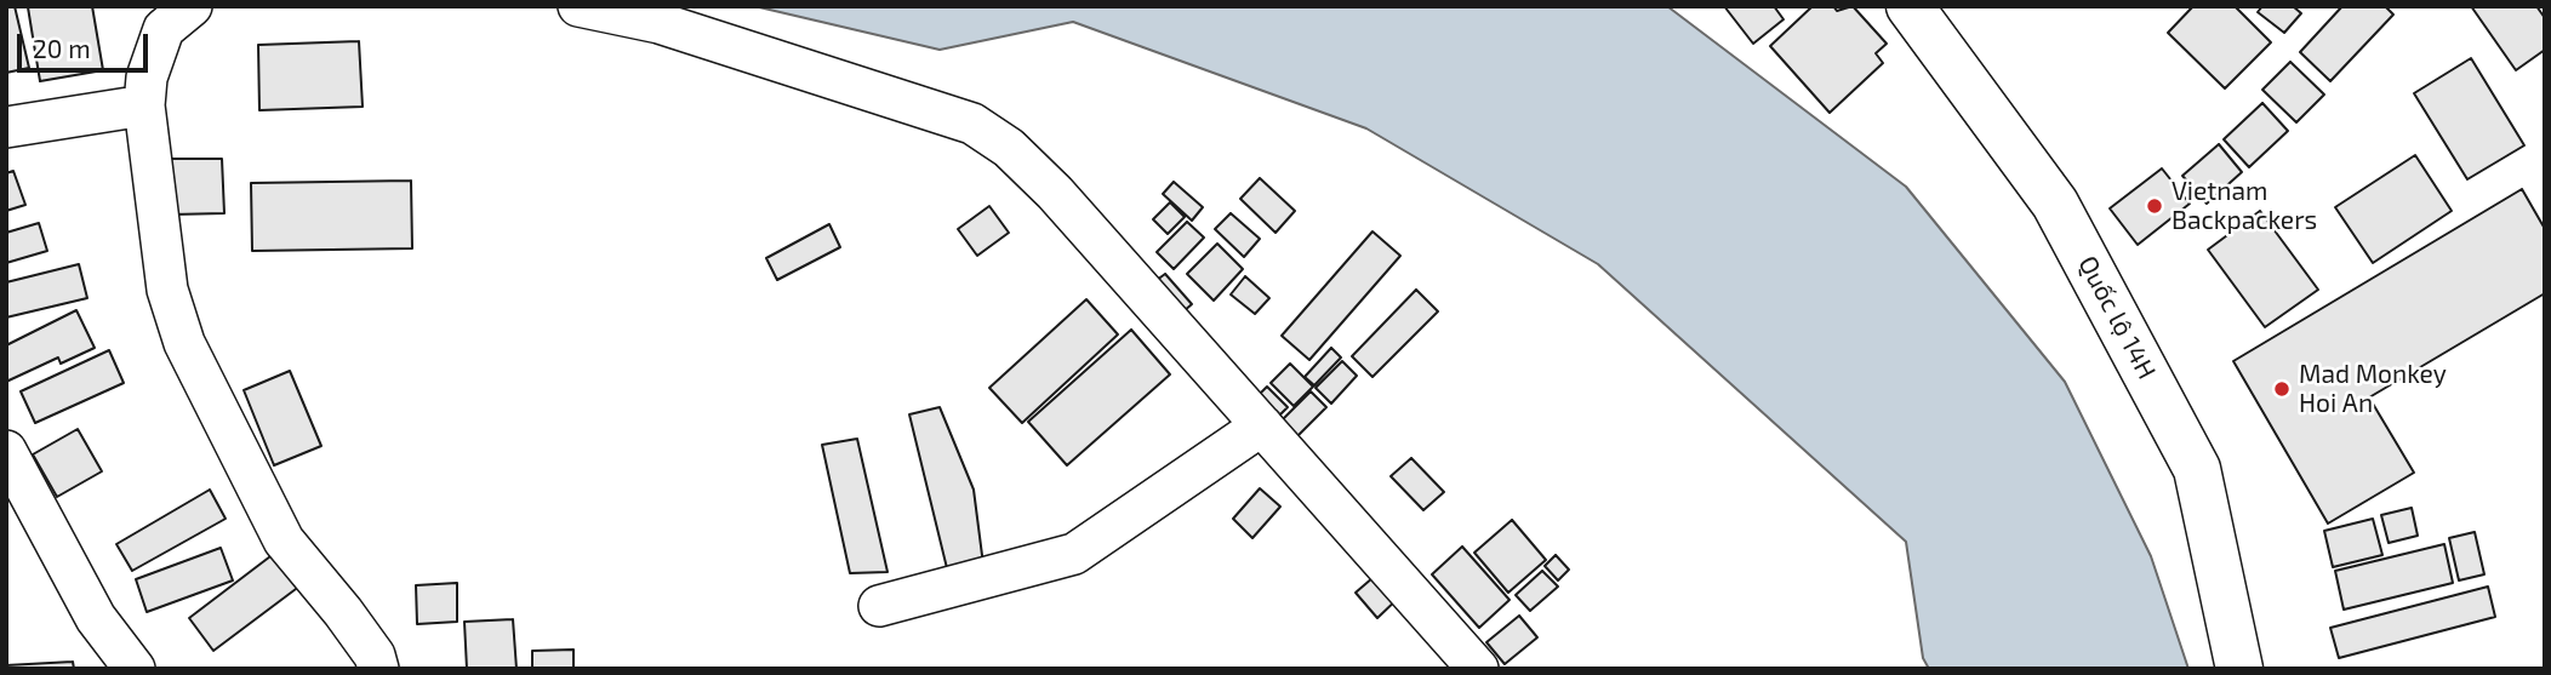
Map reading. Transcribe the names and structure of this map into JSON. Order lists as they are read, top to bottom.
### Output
{
  "streets": {
    "main road": ["Quốc lộ 14H"]
  },
  "places": ["Vietnam Backpackers", "Mad Monkey Hoi An"],
  "scale_bar": "20 m"
}
